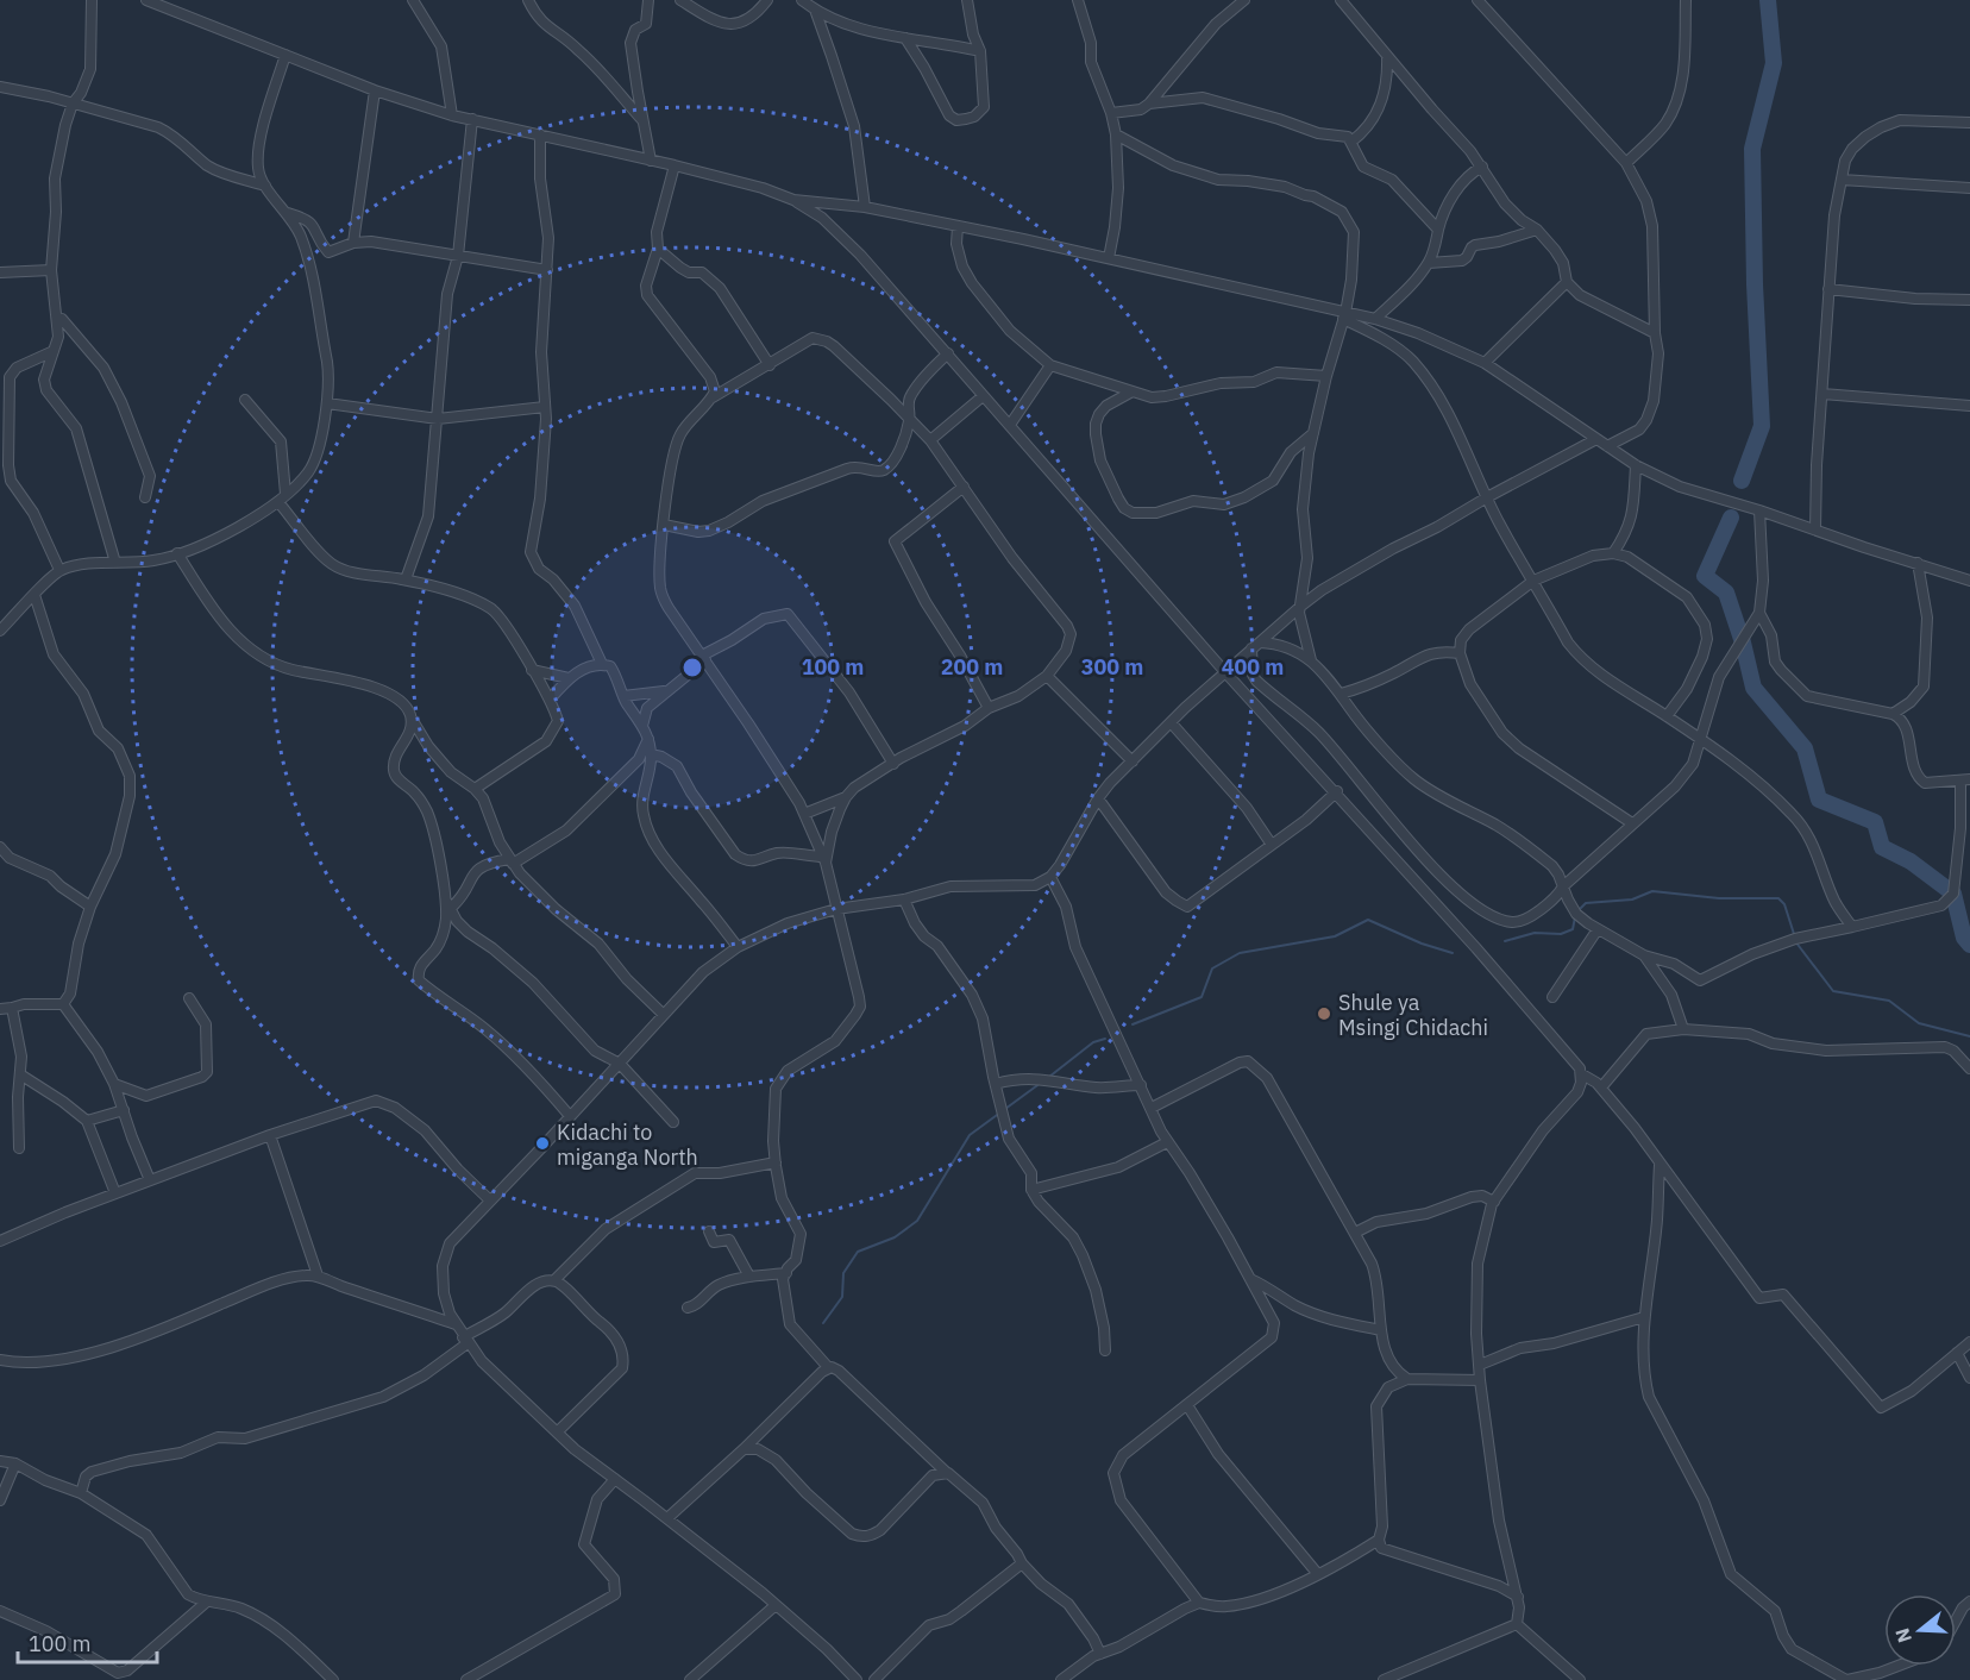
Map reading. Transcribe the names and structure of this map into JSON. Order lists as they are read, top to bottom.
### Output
{
  "places": ["Shule ya Msingi Chidachi", "Kidachi to miganga North"],
  "scale_bar": "100 m",
  "north": "left",
  "rings": [
    "100 m",
    "200 m",
    "300 m",
    "400 m"
  ]
}
